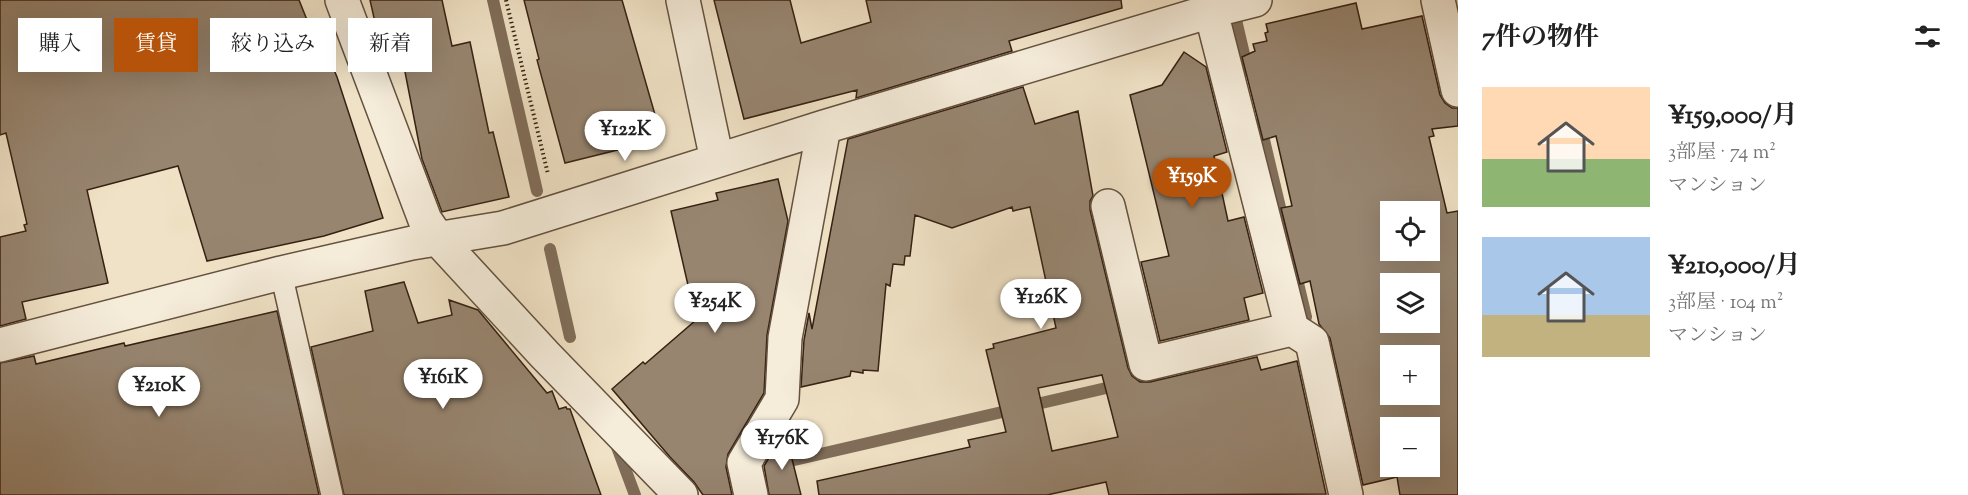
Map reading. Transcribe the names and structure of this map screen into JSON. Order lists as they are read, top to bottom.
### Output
{
  "page": {
    "heading": "7件の物件",
    "chip": [
      "購入",
      "賃貸",
      "絞り込み",
      "新着"
    ],
    "list": [
      {
        "name": "¥159,000/月",
        "note": "3部屋 · 74 m² · マンション"
      },
      {
        "name": "¥210,000/月",
        "note": "3部屋 · 104 m² · マンション"
      }
    ],
    "price": [
      "¥122K",
      "¥159K",
      "¥126K",
      "¥254K",
      "¥161K",
      "¥210K",
      "¥176K"
    ],
    "map_buttons": ["+", "−"]
  }
}
